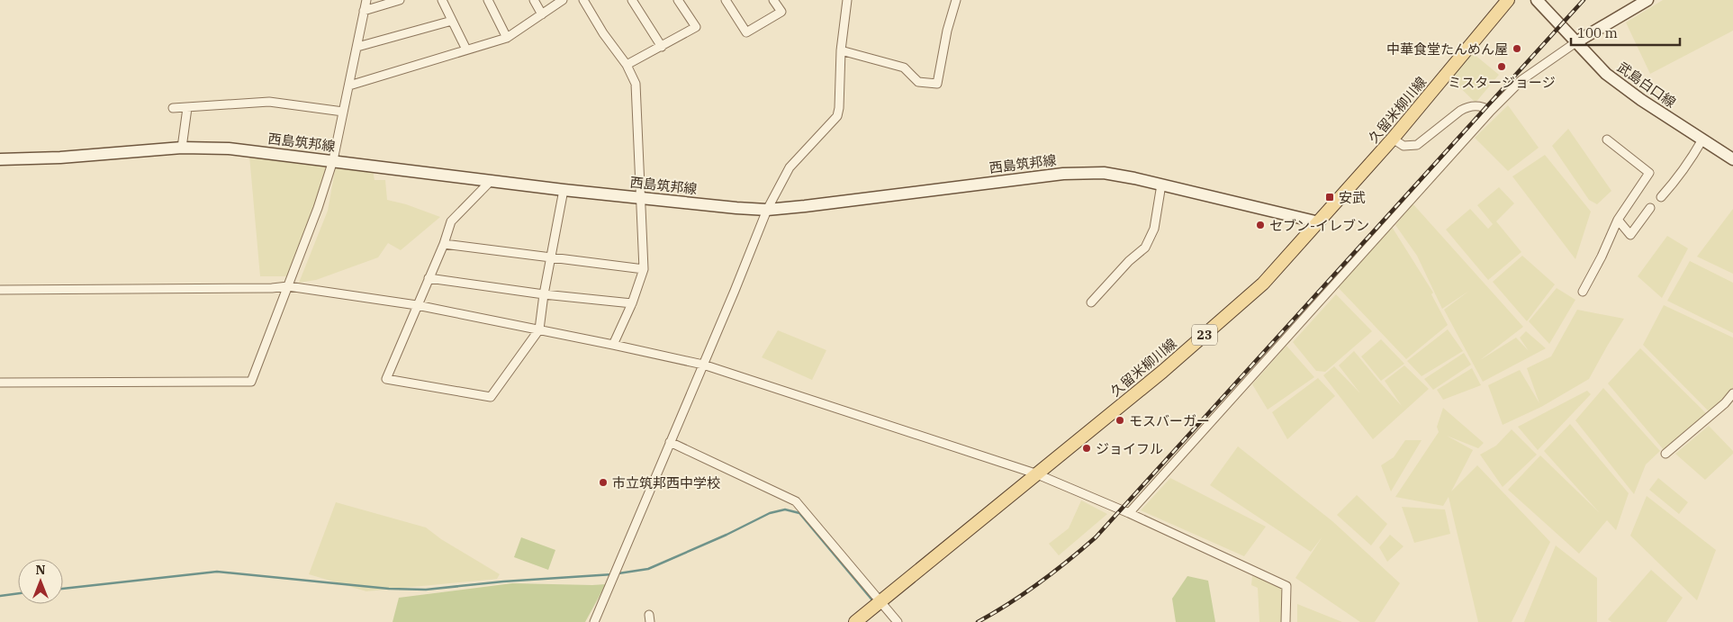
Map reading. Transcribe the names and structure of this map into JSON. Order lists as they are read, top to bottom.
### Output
{
  "streets": {
    "main road": [
      "武島白口線",
      "久留米柳川線",
      "西島筑邦線",
      "23"
    ]
  },
  "crossings": [
    ["久留米柳川線", "西島筑邦線"]
  ],
  "places": {
    "other": [
      "中華食堂たんめん屋",
      "ミスタージョージ",
      "セブン-イレブン",
      "モスバーガー",
      "ジョイフル",
      "市立筑邦西中学校"
    ],
    "transit": ["安武"]
  },
  "scale_bar": "100 m",
  "north": "top"
}
